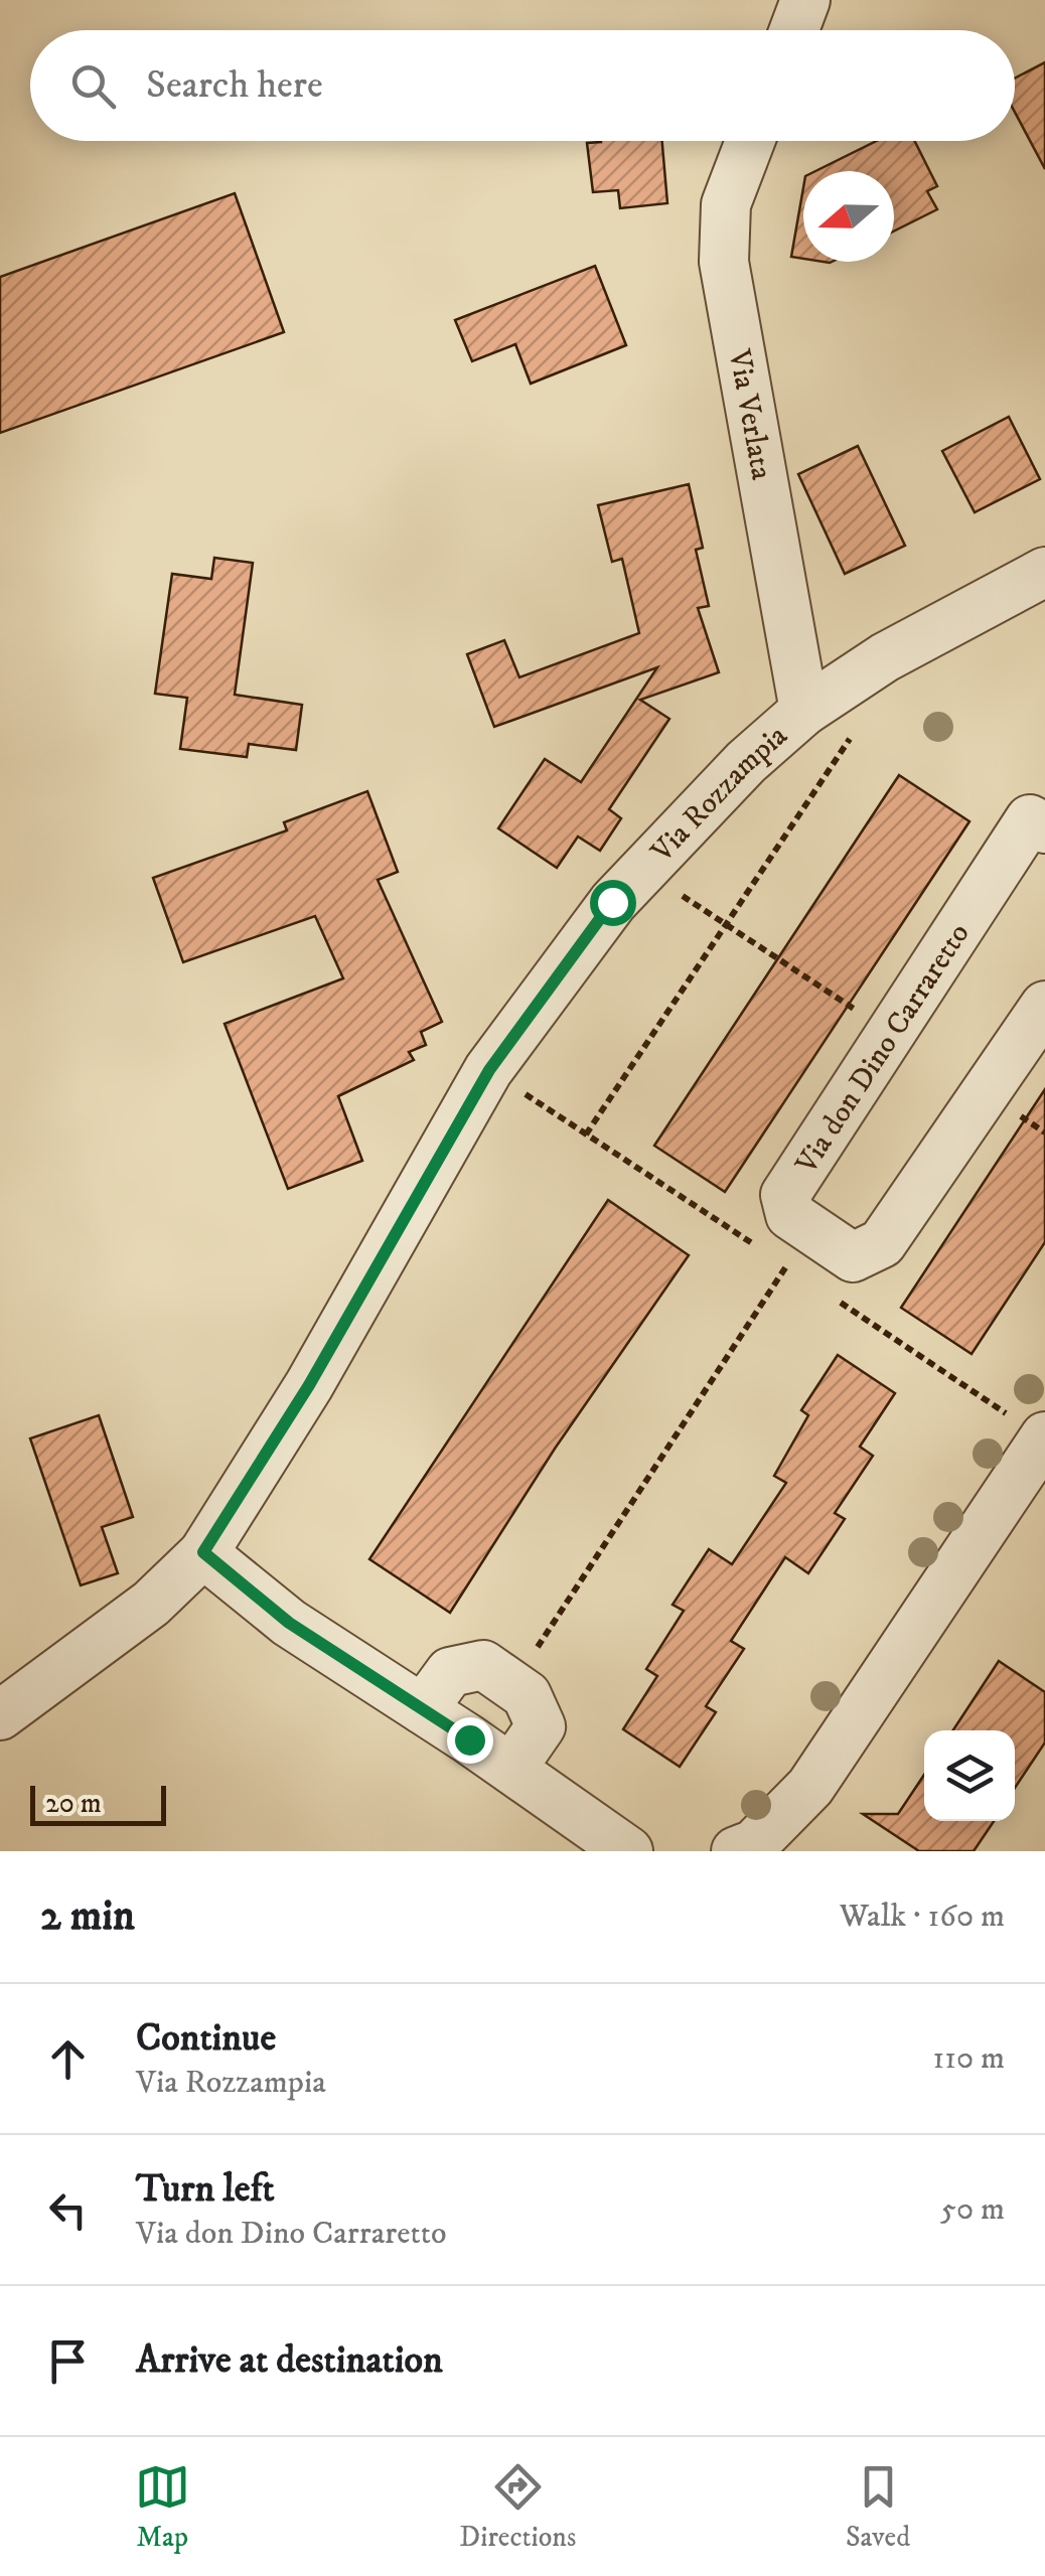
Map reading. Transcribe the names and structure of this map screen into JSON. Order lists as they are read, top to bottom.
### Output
{
  "streets": {
    "street": ["Via Verlata", "Via Rozzampia", "Via don Dino Carraretto"]
  },
  "crossings": [
    ["Via Verlata", "Via Rozzampia"]
  ],
  "scale_bar": "20 m",
  "north": "left",
  "page": {
    "search": "Search here",
    "scale": "20 m",
    "heading": ["2 min", "Walk · 160 m"],
    "list": [
      ["Continue", "Via Rozzampia", "110 m"],
      ["Turn left", "Via don Dino Carraretto", "50 m"],
      "Arrive at destination"
    ],
    "nav": ["Map", "Directions", "Saved"]
  }
}
